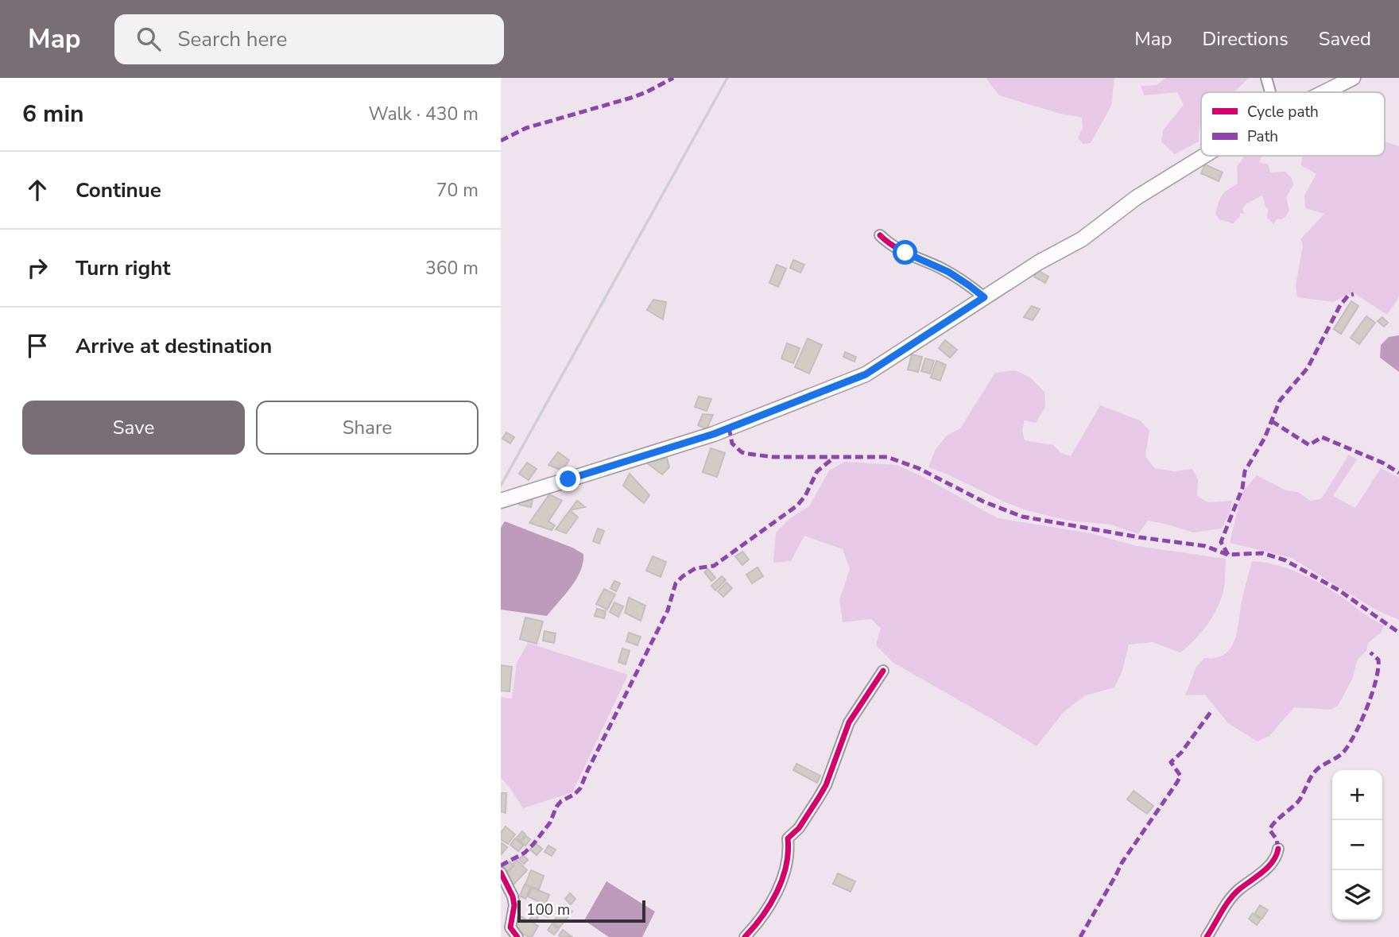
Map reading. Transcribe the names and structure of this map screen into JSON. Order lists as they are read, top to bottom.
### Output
{
  "legend": ["Cycle path", "Path"],
  "scale_bar": "100 m",
  "page": {
    "header": "Map",
    "search": "Search here",
    "nav": ["Map", "Directions", "Saved"],
    "heading": ["6 min", "Walk · 430 m"],
    "list": [
      ["Continue", "70 m"],
      ["Turn right", "360 m"],
      "Arrive at destination"
    ],
    "buttons": ["Save", "Share"],
    "map_buttons": ["+", "−"],
    "scale": "100 m"
  }
}
